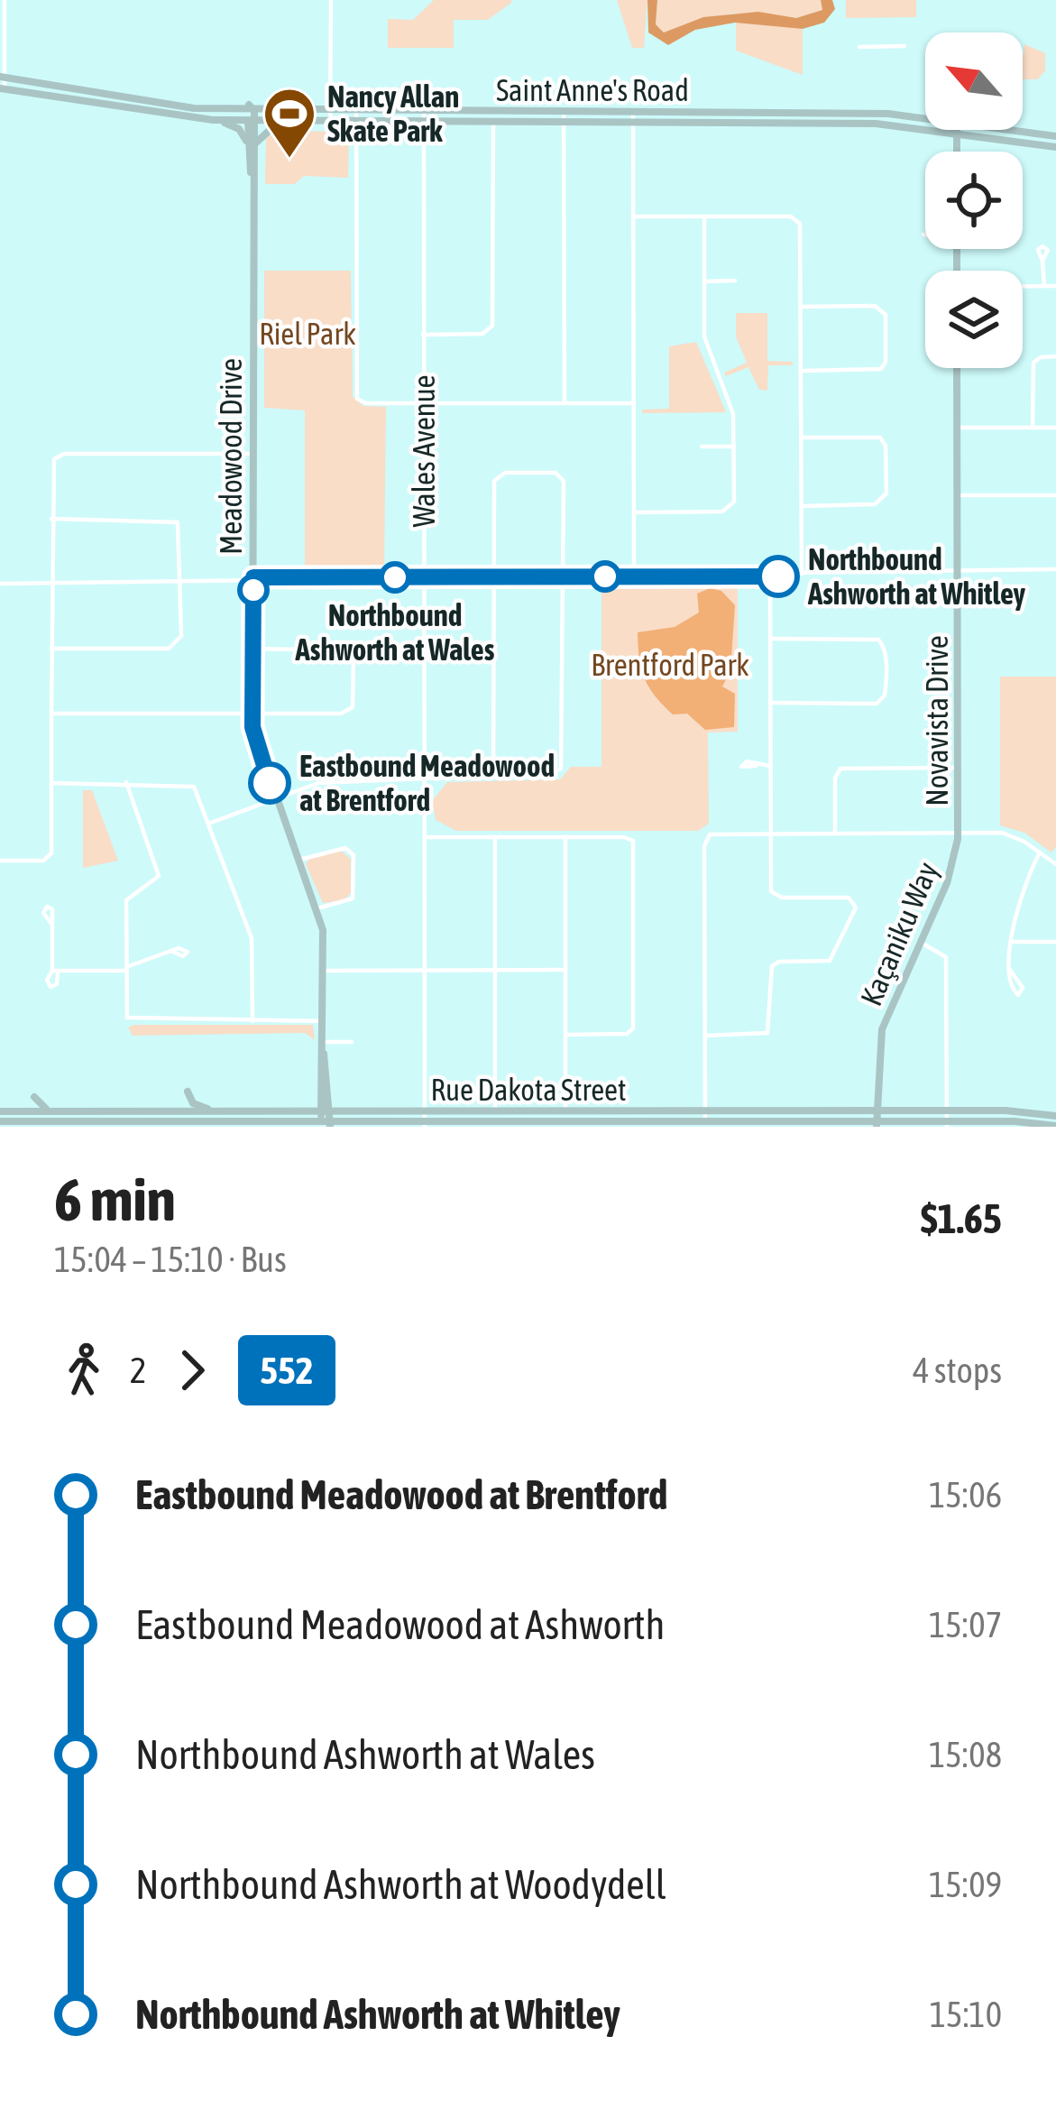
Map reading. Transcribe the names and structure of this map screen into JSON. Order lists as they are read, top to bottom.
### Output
{
  "streets": {
    "main road": [
      "Saint Anne's Road",
      "Meadowood Drive",
      "Novavista Drive",
      "Kaçaniku Way",
      "Rue Dakota Street"
    ],
    "street": ["Wales Avenue"]
  },
  "crossings": [
    ["Saint Anne's Road", "Wales Avenue"],
    ["Saint Anne's Road", "Meadowood Drive"],
    ["Wales Avenue", "Rue Dakota Street"],
    ["Meadowood Drive", "Rue Dakota Street"],
    ["Novavista Drive", "Kaçaniku Way"],
    ["Kaçaniku Way", "Rue Dakota Street"]
  ],
  "parks": ["Riel Park", "Brentford Park"],
  "places": {
    "sports": ["Nancy Allan Skate Park"],
    "other": ["Northbound Ashworth at Whitley", "Northbound Ashworth at Wales", "Eastbound Meadowood at Brentford"]
  },
  "lines": ["bus line 552"],
  "north": "top left",
  "page": {
    "heading": ["6 min", "15:04 – 15:10 · Bus", "$1.65"],
    "legs": ["2", "552", "4 stops"],
    "list": [
      {
        "name": "Eastbound Meadowood at Brentford",
        "value": "15:06"
      },
      {
        "name": "Eastbound Meadowood at Ashworth",
        "value": "15:07"
      },
      {
        "name": "Northbound Ashworth at Wales",
        "value": "15:08"
      },
      {
        "name": "Northbound Ashworth at Woodydell",
        "value": "15:09"
      },
      {
        "name": "Northbound Ashworth at Whitley",
        "value": "15:10"
      }
    ]
  }
}
